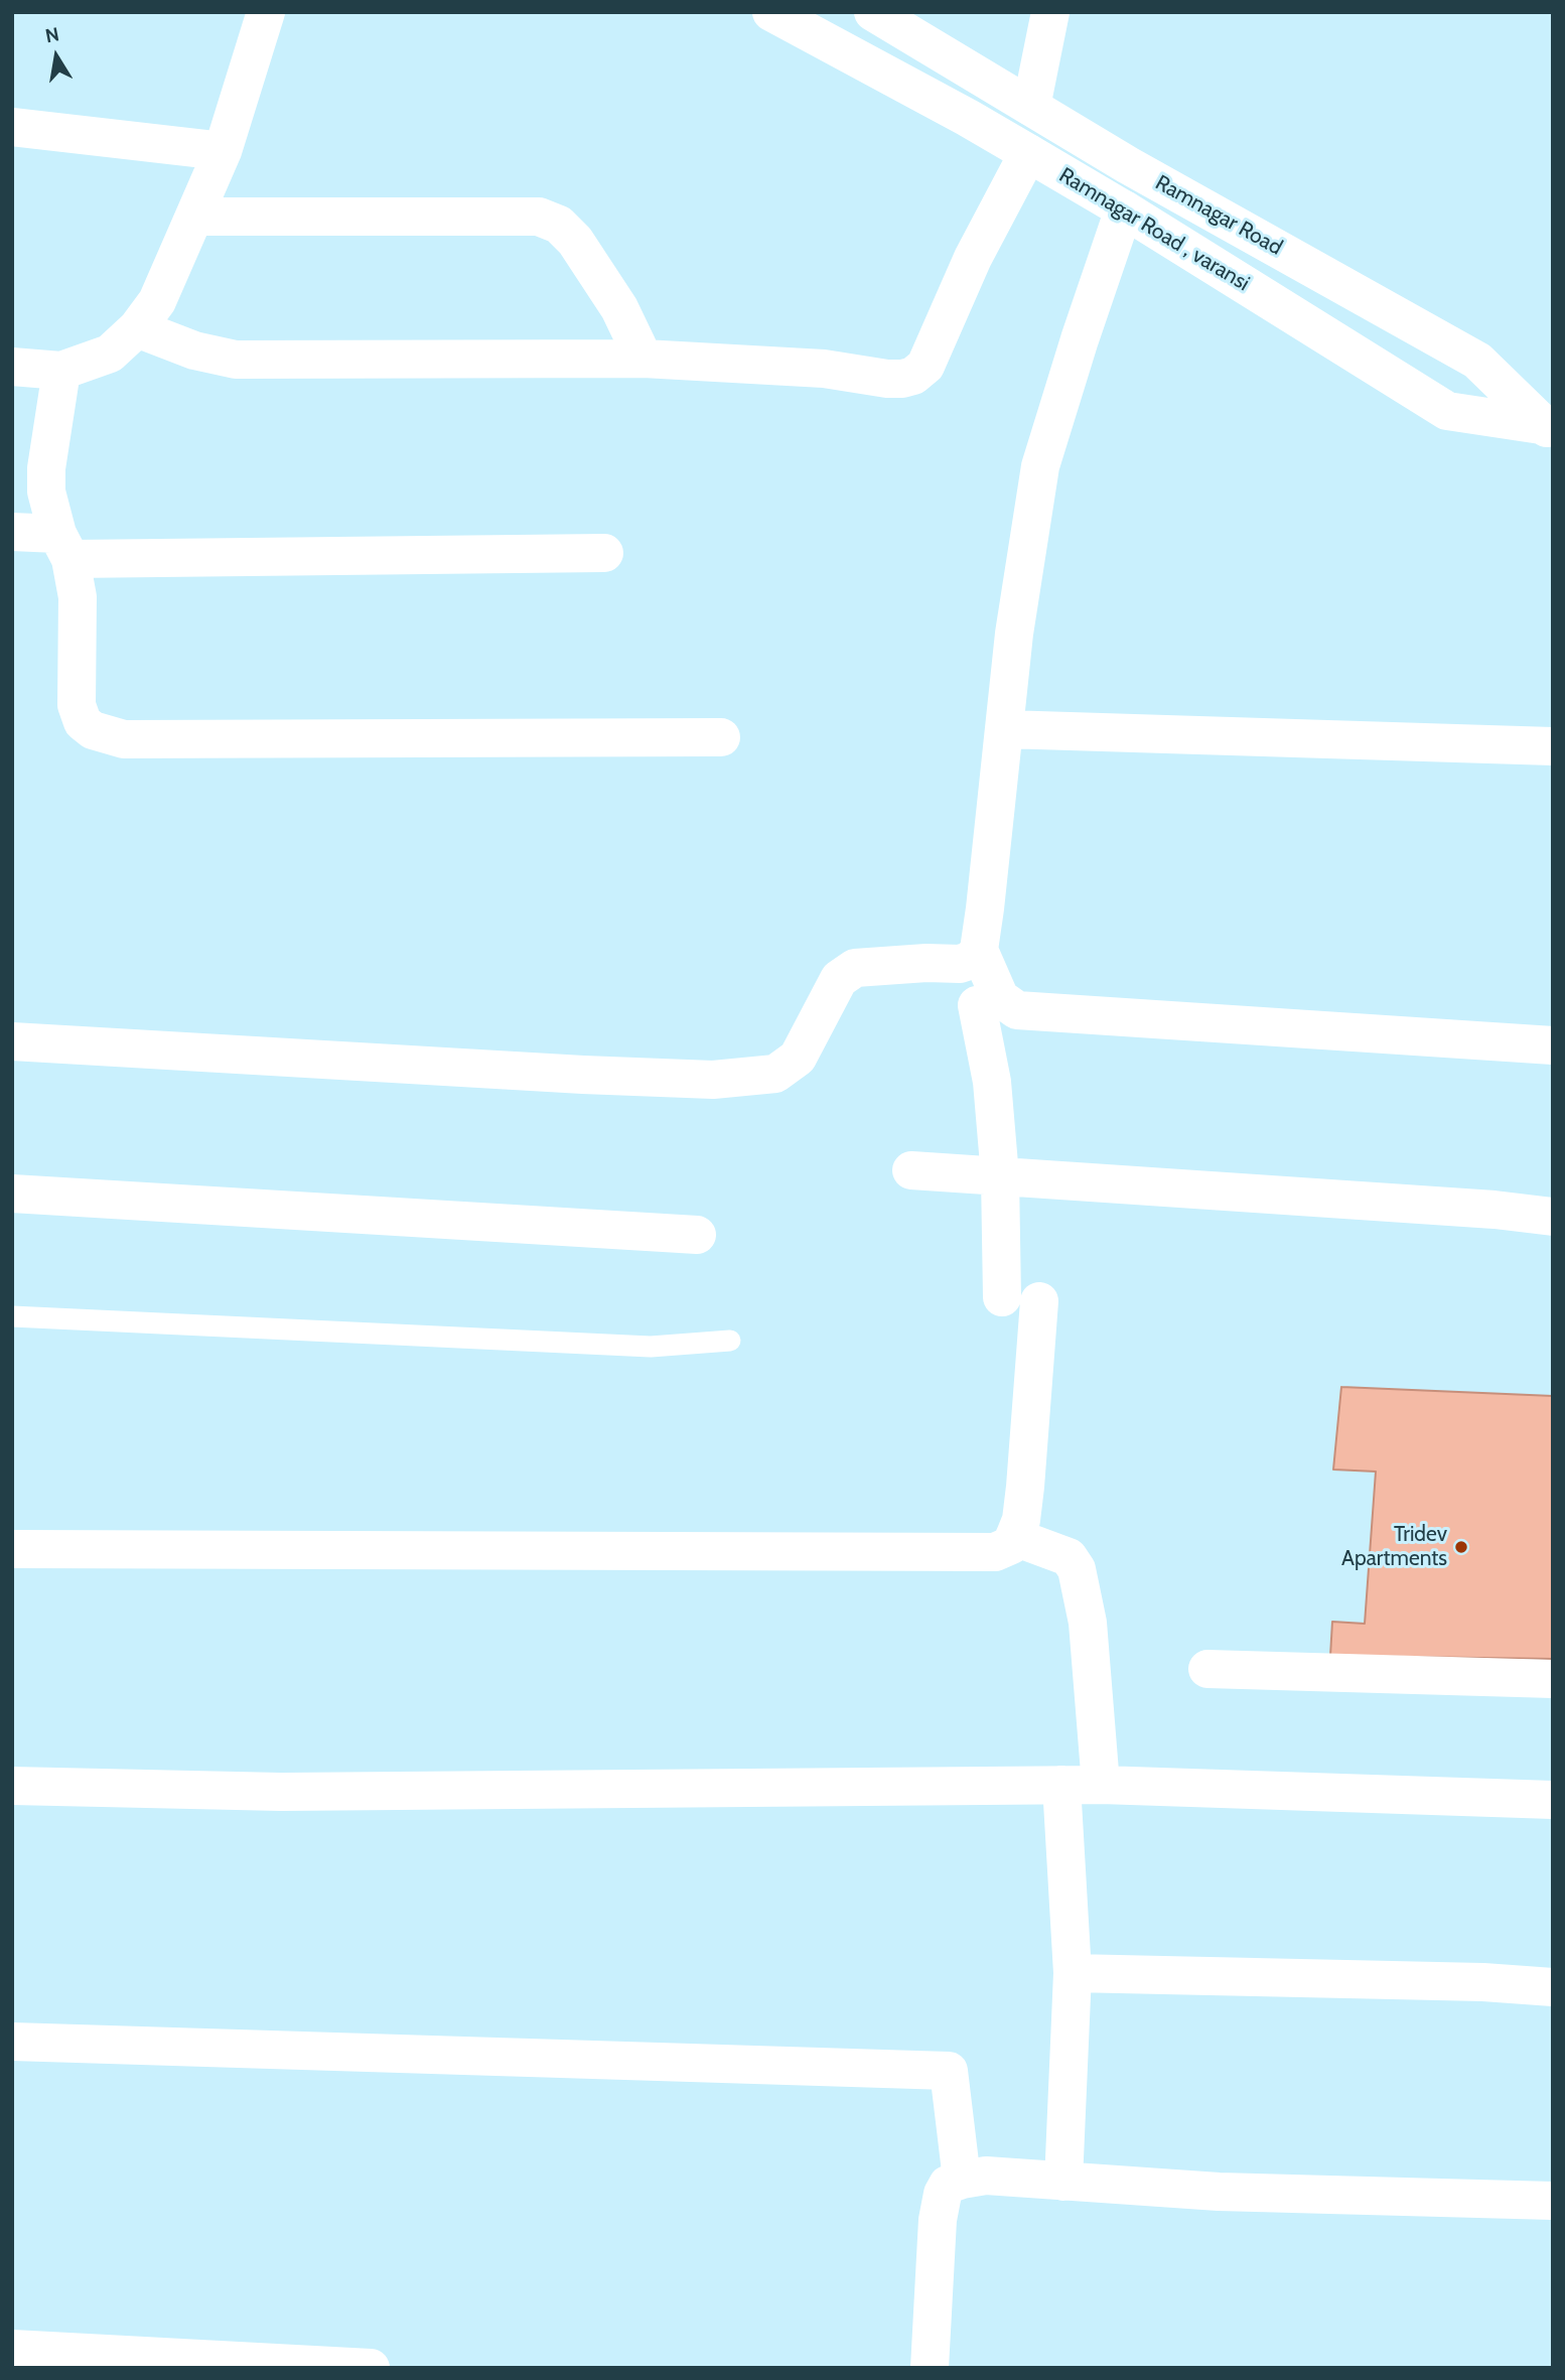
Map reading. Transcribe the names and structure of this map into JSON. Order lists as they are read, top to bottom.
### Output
{
  "streets": {
    "street": ["Ramnagar Road", "Ramnagar Road , varansi"]
  },
  "crossings": [
    ["Ramnagar Road", "Ramnagar Road , varansi"]
  ],
  "places": ["Tridev Apartments"],
  "north": "top"
}
